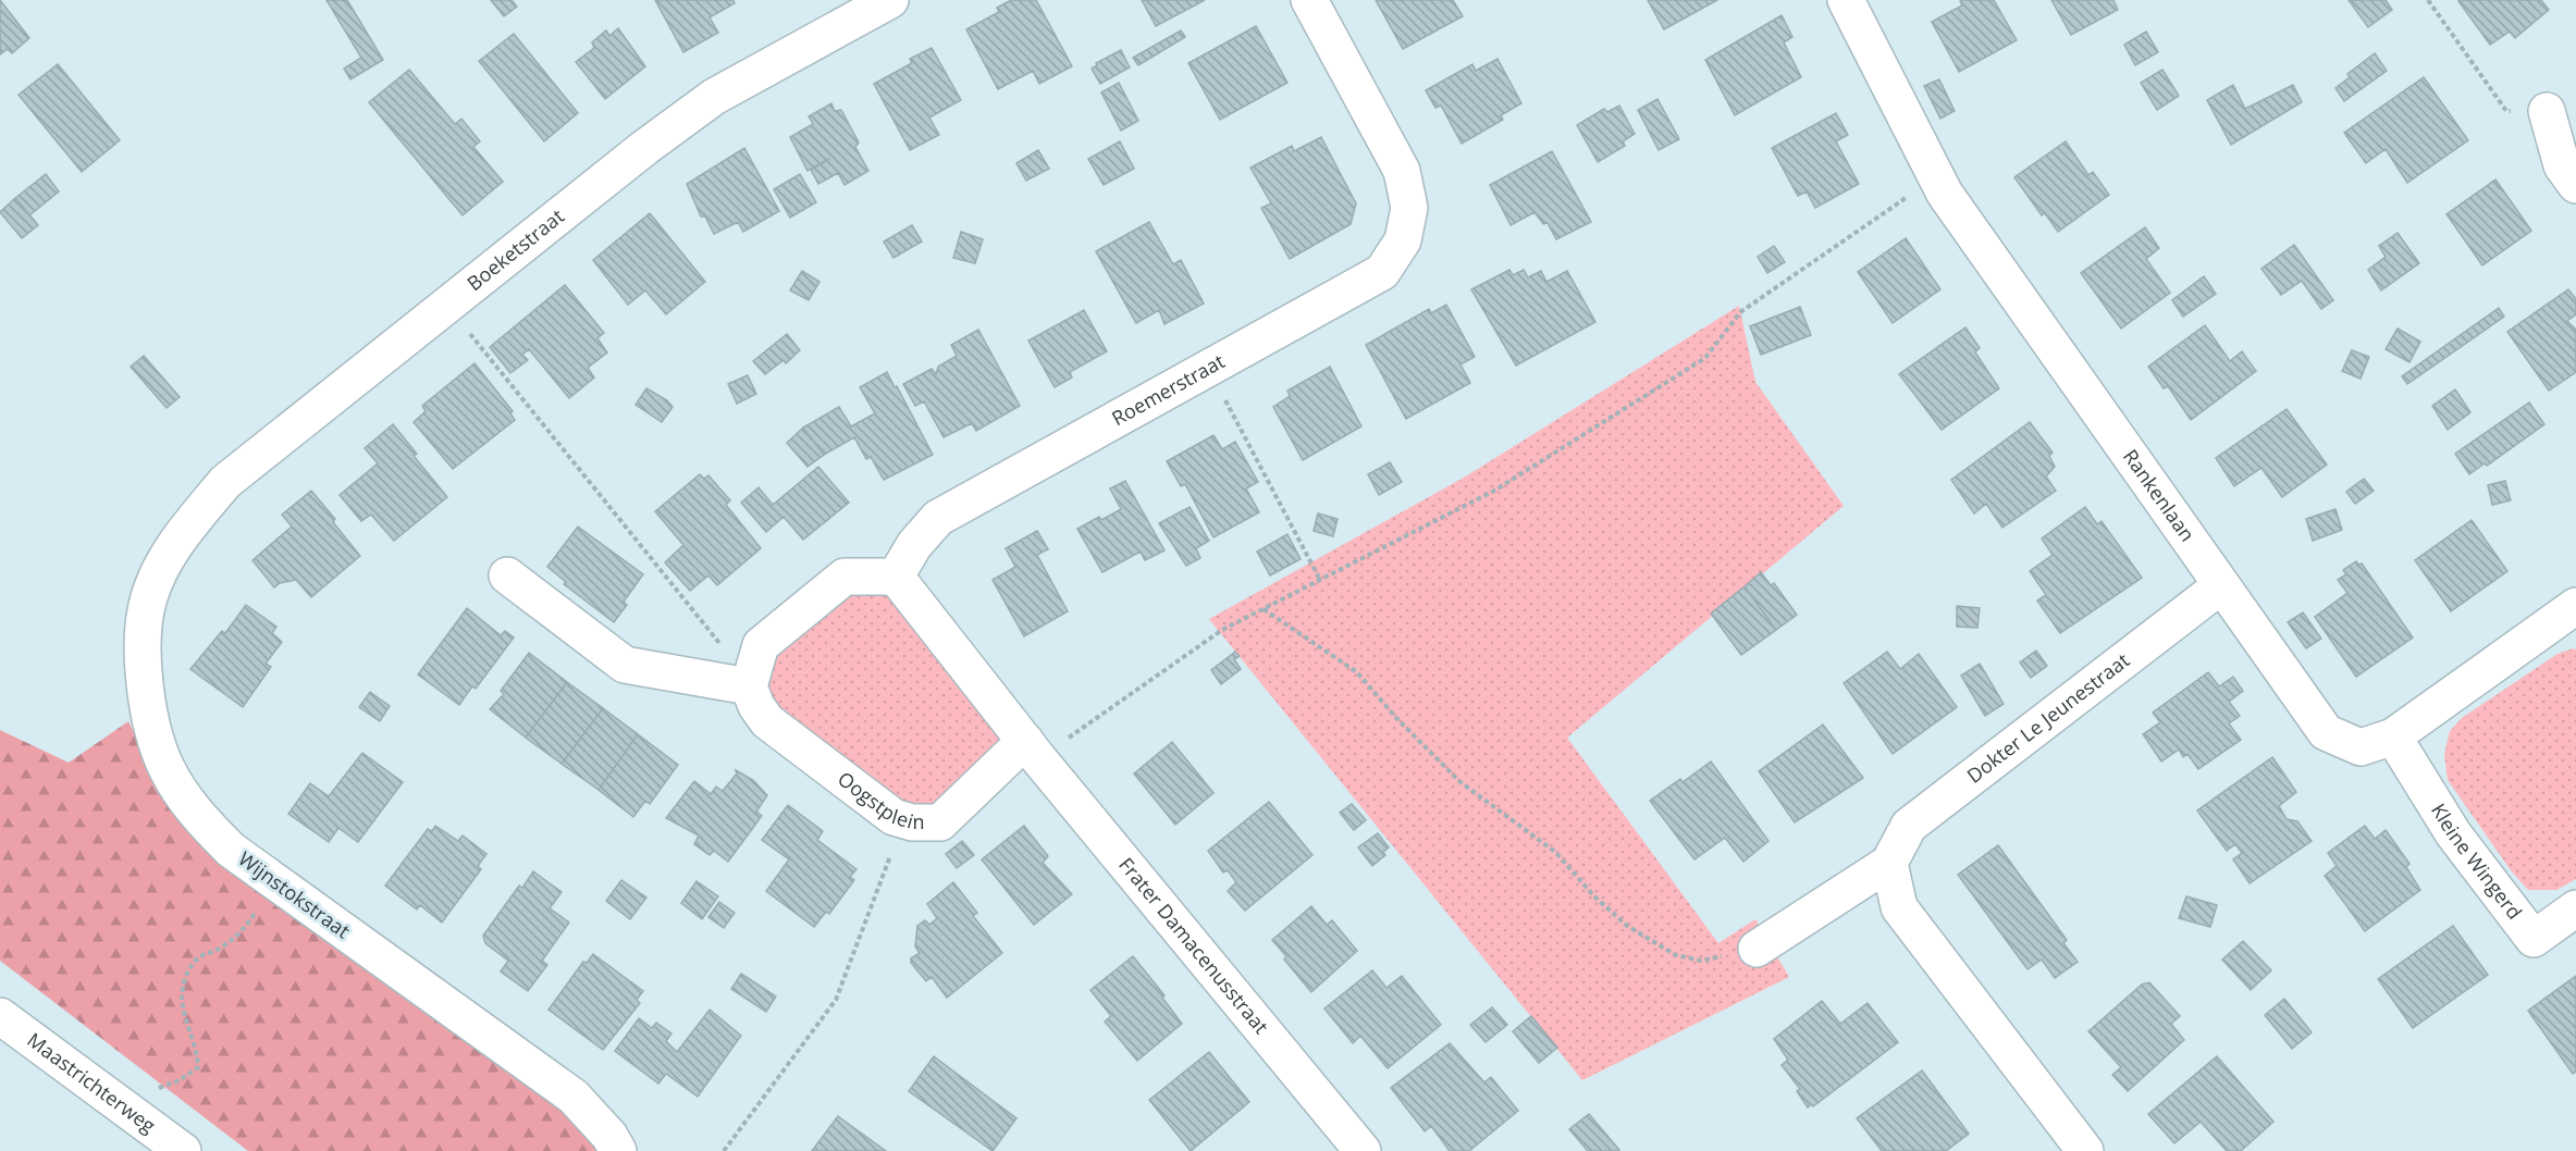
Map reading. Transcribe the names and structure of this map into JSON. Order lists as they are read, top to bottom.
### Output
{
  "streets": {
    "street": [
      "Boeketstraat",
      "Roemerstraat",
      "Rankenlaan",
      "Dokter Le Jeunestraat",
      "Oogstplein",
      "Kleine Wingerd",
      "Wijnstokstraat",
      "Frater Damacenusstraat",
      "Maastrichterweg"
    ]
  },
  "crossings": [
    ["Boeketstraat", "Wijnstokstraat"],
    ["Rankenlaan", "Dokter Le Jeunestraat"],
    ["Rankenlaan", "Kleine Wingerd"],
    ["Oogstplein", "Frater Damacenusstraat"]
  ]
}
